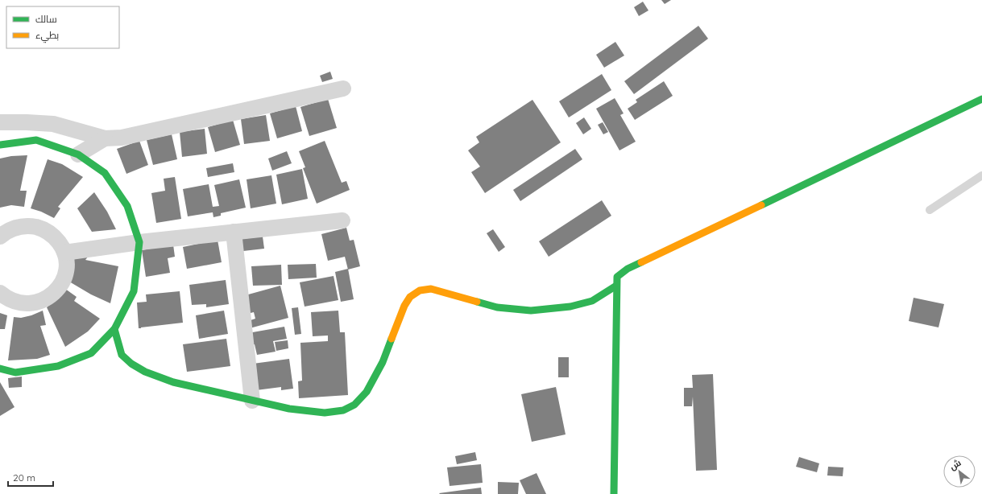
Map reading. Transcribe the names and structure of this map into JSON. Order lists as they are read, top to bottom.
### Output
{
  "legend": ["سالك", "بطيء"],
  "scale_bar": "20 m",
  "north": "top left"
}
